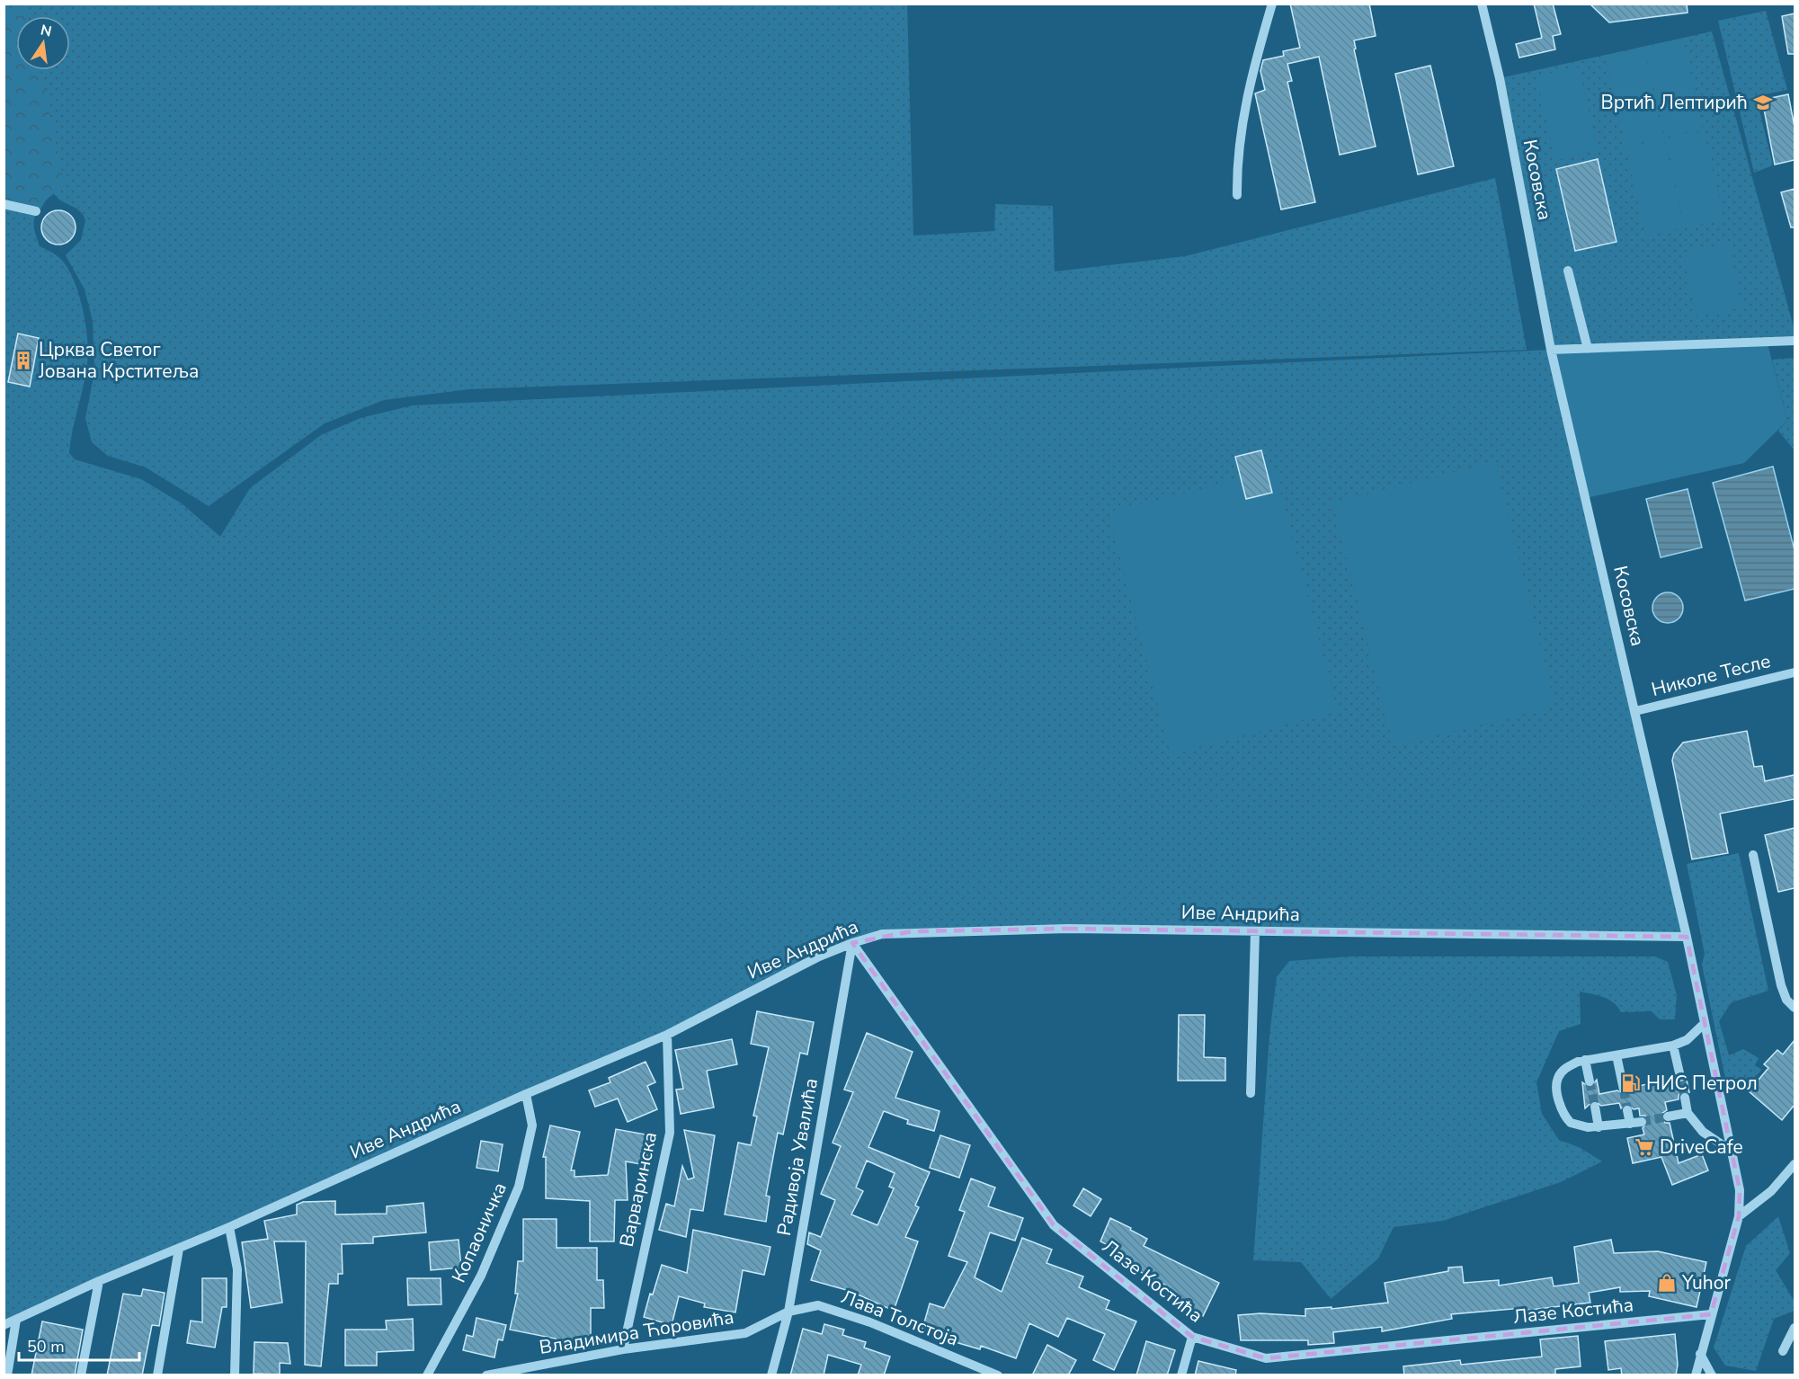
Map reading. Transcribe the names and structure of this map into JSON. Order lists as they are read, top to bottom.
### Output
{
  "streets": {
    "street": [
      "Косовска",
      "Николе Тесле",
      "Иве Андрића",
      "Радивоја Увалића",
      "Варваринска",
      "Копаоничка",
      "Лазе Костића",
      "Лава Толстоја",
      "Владимира Ћоровића"
    ]
  },
  "crossings": [
    ["Косовска", "Николе Тесле"],
    ["Косовска", "Иве Андрића"],
    ["Косовска", "Лазе Костића"],
    ["Иве Андрића", "Радивоја Увалића"],
    ["Иве Андрића", "Варваринска"],
    ["Иве Андрића", "Копаоничка"],
    ["Иве Андрића", "Лазе Костића"],
    ["Радивоја Увалића", "Лазе Костића"],
    ["Радивоја Увалића", "Лава Толстоја"],
    ["Радивоја Увалића", "Владимира Ћоровића"],
    ["Варваринска", "Владимира Ћоровића"],
    ["Лава Толстоја", "Владимира Ћоровића"]
  ],
  "places": {
    "school or university": ["Вртић Лептирић"],
    "building": ["Црква Светог Јована Крститеља"],
    "fuel station": ["НИС Петрол"],
    "supermarket": ["DriveCafe"],
    "shop": ["Yuhor"]
  },
  "scale_bar": "50 m",
  "north": "top"
}
